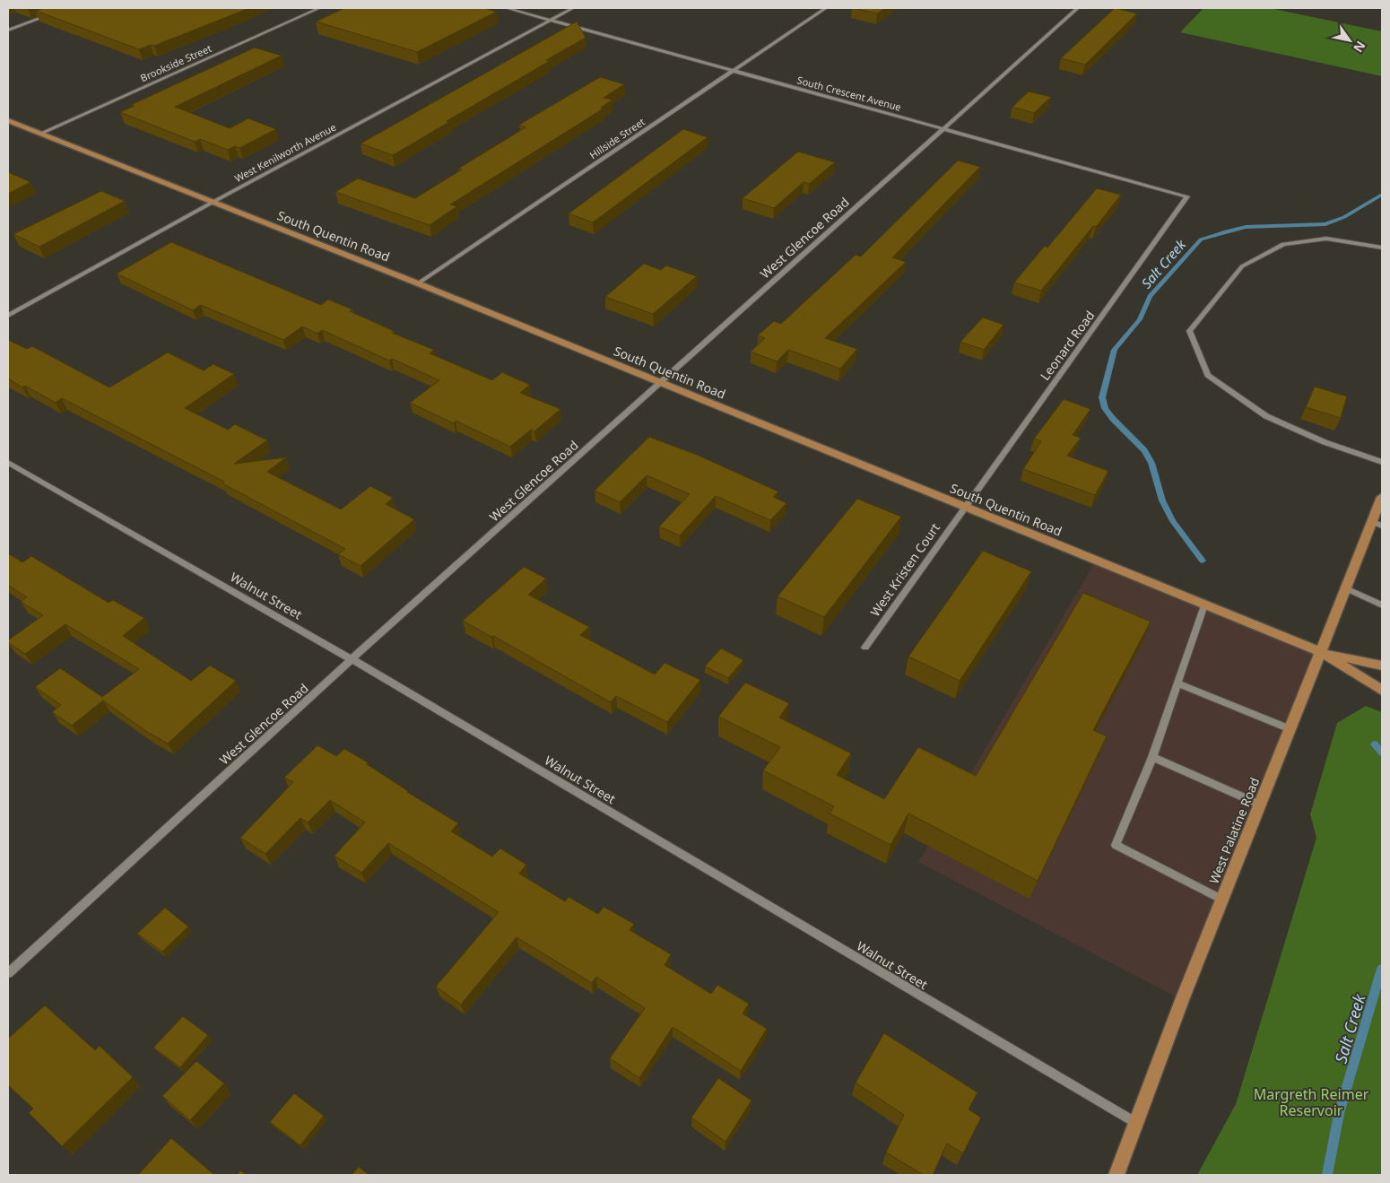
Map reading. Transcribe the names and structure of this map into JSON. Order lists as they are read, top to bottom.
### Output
{
  "streets": {
    "main road": ["South Quentin Road", "West Palatine Road"],
    "street": [
      "Brookside Street",
      "South Crescent Avenue",
      "Hillside Street",
      "West Kenilworth Avenue",
      "West Glencoe Road",
      "Leonard Road",
      "West Kristen Court",
      "Walnut Street"
    ]
  },
  "crossings": [
    ["Brookside Street", "South Quentin Road"],
    ["South Crescent Avenue", "Hillside Street"],
    ["South Crescent Avenue", "West Kenilworth Avenue"],
    ["South Crescent Avenue", "West Glencoe Road"],
    ["South Crescent Avenue", "Leonard Road"],
    ["Hillside Street", "South Quentin Road"],
    ["West Kenilworth Avenue", "South Quentin Road"],
    ["South Quentin Road", "West Glencoe Road"],
    ["South Quentin Road", "Leonard Road"],
    ["South Quentin Road", "West Kristen Court"],
    ["South Quentin Road", "West Palatine Road"],
    ["West Glencoe Road", "Walnut Street"],
    ["Leonard Road", "West Kristen Court"],
    ["Walnut Street", "West Palatine Road"]
  ],
  "water": ["Salt Creek"],
  "parks": ["Margreth Reimer Reservoir"],
  "north": "bottom right"
}
